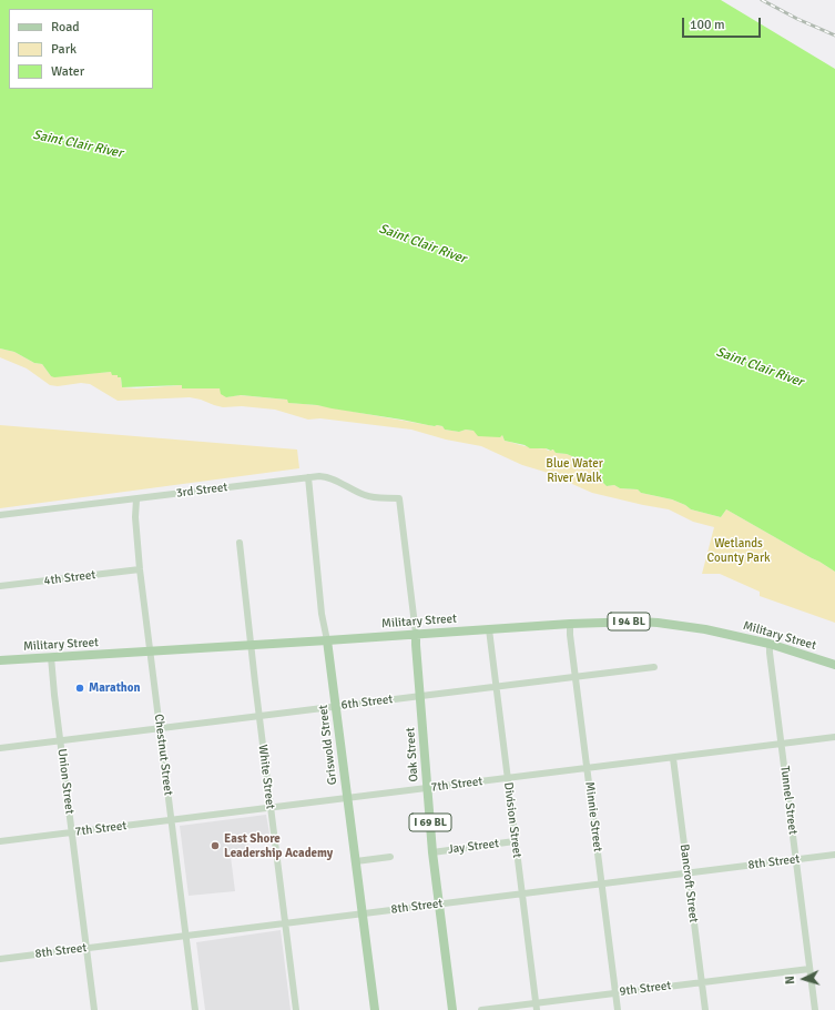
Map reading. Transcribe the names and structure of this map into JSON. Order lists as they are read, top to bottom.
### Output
{
  "streets": {
    "main road": [
      "Military Street",
      "I 94 BL",
      "Griswold Street",
      "Oak Street",
      "I 69 BL"
    ],
    "street": [
      "3rd Street",
      "4th Street",
      "6th Street",
      "Chestnut Street",
      "White Street",
      "Union Street",
      "7th Street",
      "Tunnel Street",
      "Minnie Street",
      "Division Street",
      "Jay Street",
      "8th Street",
      "Bancroft Street",
      "9th Street"
    ]
  },
  "crossings": [
    ["3rd Street", "Griswold Street"],
    ["3rd Street", "Chestnut Street"],
    ["3rd Street", "Oak Street"],
    ["4th Street", "Chestnut Street"],
    ["Military Street", "Griswold Street"],
    ["Military Street", "Chestnut Street"],
    ["Military Street", "Oak Street"],
    ["Military Street", "White Street"],
    ["Military Street", "Union Street"],
    ["Military Street", "Tunnel Street"],
    ["Military Street", "Minnie Street"],
    ["Military Street", "Division Street"],
    ["6th Street", "Griswold Street"],
    ["6th Street", "Chestnut Street"],
    ["6th Street", "Oak Street"],
    ["6th Street", "White Street"],
    ["6th Street", "Union Street"],
    ["6th Street", "Minnie Street"],
    ["6th Street", "Division Street"],
    ["Griswold Street", "7th Street"],
    ["Griswold Street", "8th Street"],
    ["Chestnut Street", "7th Street"],
    ["Chestnut Street", "8th Street"],
    ["Oak Street", "7th Street"],
    ["Oak Street", "Jay Street"],
    ["Oak Street", "8th Street"],
    ["White Street", "7th Street"],
    ["White Street", "8th Street"],
    ["Union Street", "7th Street"],
    ["Union Street", "8th Street"],
    ["7th Street", "Tunnel Street"],
    ["7th Street", "Minnie Street"],
    ["7th Street", "Division Street"],
    ["7th Street", "Bancroft Street"],
    ["Tunnel Street", "8th Street"],
    ["Tunnel Street", "9th Street"],
    ["Minnie Street", "8th Street"],
    ["Minnie Street", "9th Street"],
    ["Division Street", "Jay Street"],
    ["Division Street", "8th Street"],
    ["Division Street", "9th Street"],
    ["8th Street", "Bancroft Street"],
    ["Bancroft Street", "9th Street"]
  ],
  "water": ["Saint Clair River"],
  "parks": ["Blue Water River Walk", "Wetlands County Park"],
  "places": ["Marathon", "East Shore Leadership Academy"],
  "legend": ["Road", "Park", "Water"],
  "scale_bar": "100 m",
  "north": "left"
}
